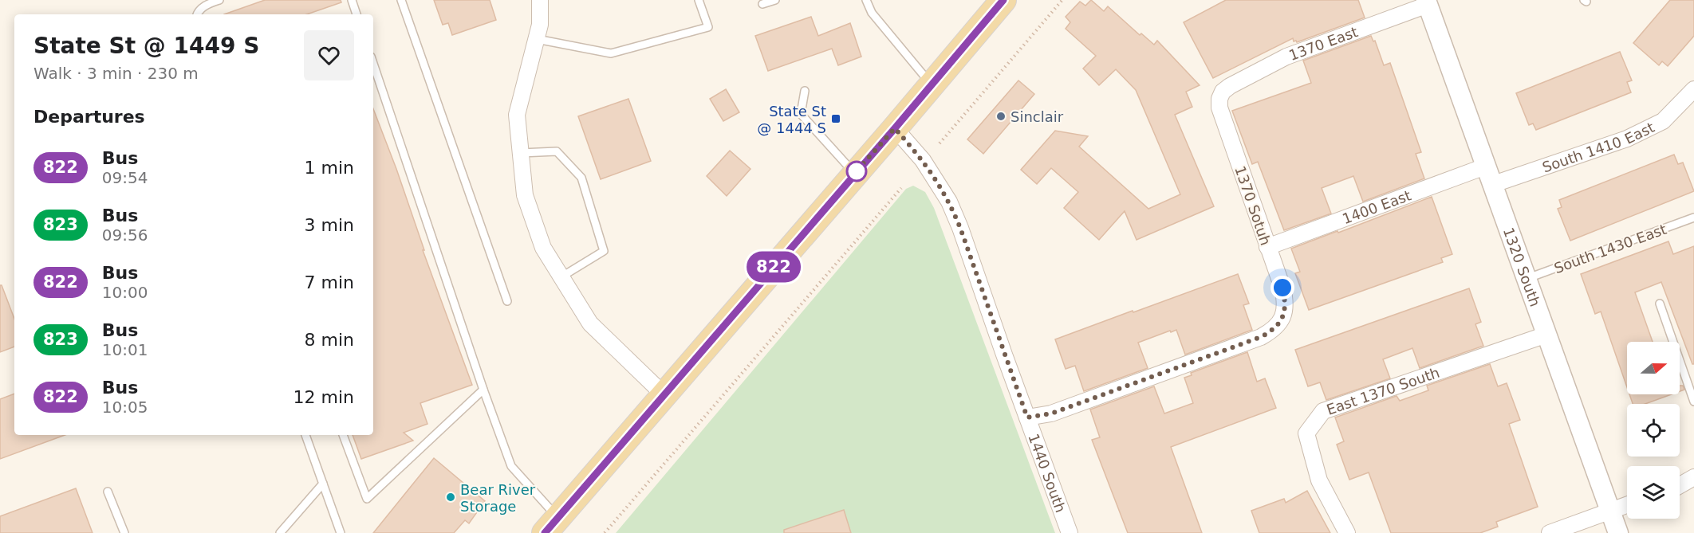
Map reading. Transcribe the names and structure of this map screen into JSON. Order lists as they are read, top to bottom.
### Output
{
  "streets": {
    "street": [
      "1370 East",
      "South 1410 East",
      "1370 Sotuh",
      "1400 East",
      "1320 South",
      "East 1370 South",
      "1440 South"
    ],
    "lane": ["South 1430 East"]
  },
  "crossings": [
    ["1370 East", "1370 Sotuh"],
    ["1370 East", "1320 South"],
    ["South 1410 East", "1320 South"],
    ["1370 Sotuh", "1400 East"],
    ["1370 Sotuh", "1440 South"],
    ["1400 East", "1320 South"],
    ["South 1430 East", "1320 South"],
    ["1320 South", "East 1370 South"]
  ],
  "places": {
    "other": ["Sinclair", "Bear River Storage"],
    "transit": ["State St @ 1444 S"]
  },
  "lines": ["bus line 822"],
  "north": "right",
  "page": {
    "on_map": "822",
    "heading": [
      ["State St @ 1449 S", "Walk · 3 min · 230 m"],
      "Departures"
    ],
    "list": [
      {
        "mark": "822",
        "name": "Bus",
        "note": "09:54",
        "value": "1 min"
      },
      {
        "mark": "823",
        "name": "Bus",
        "note": "09:56",
        "value": "3 min"
      },
      {
        "mark": "822",
        "name": "Bus",
        "note": "10:00",
        "value": "7 min"
      },
      {
        "mark": "823",
        "name": "Bus",
        "note": "10:01",
        "value": "8 min"
      },
      {
        "mark": "822",
        "name": "Bus",
        "note": "10:05",
        "value": "12 min"
      }
    ]
  }
}
